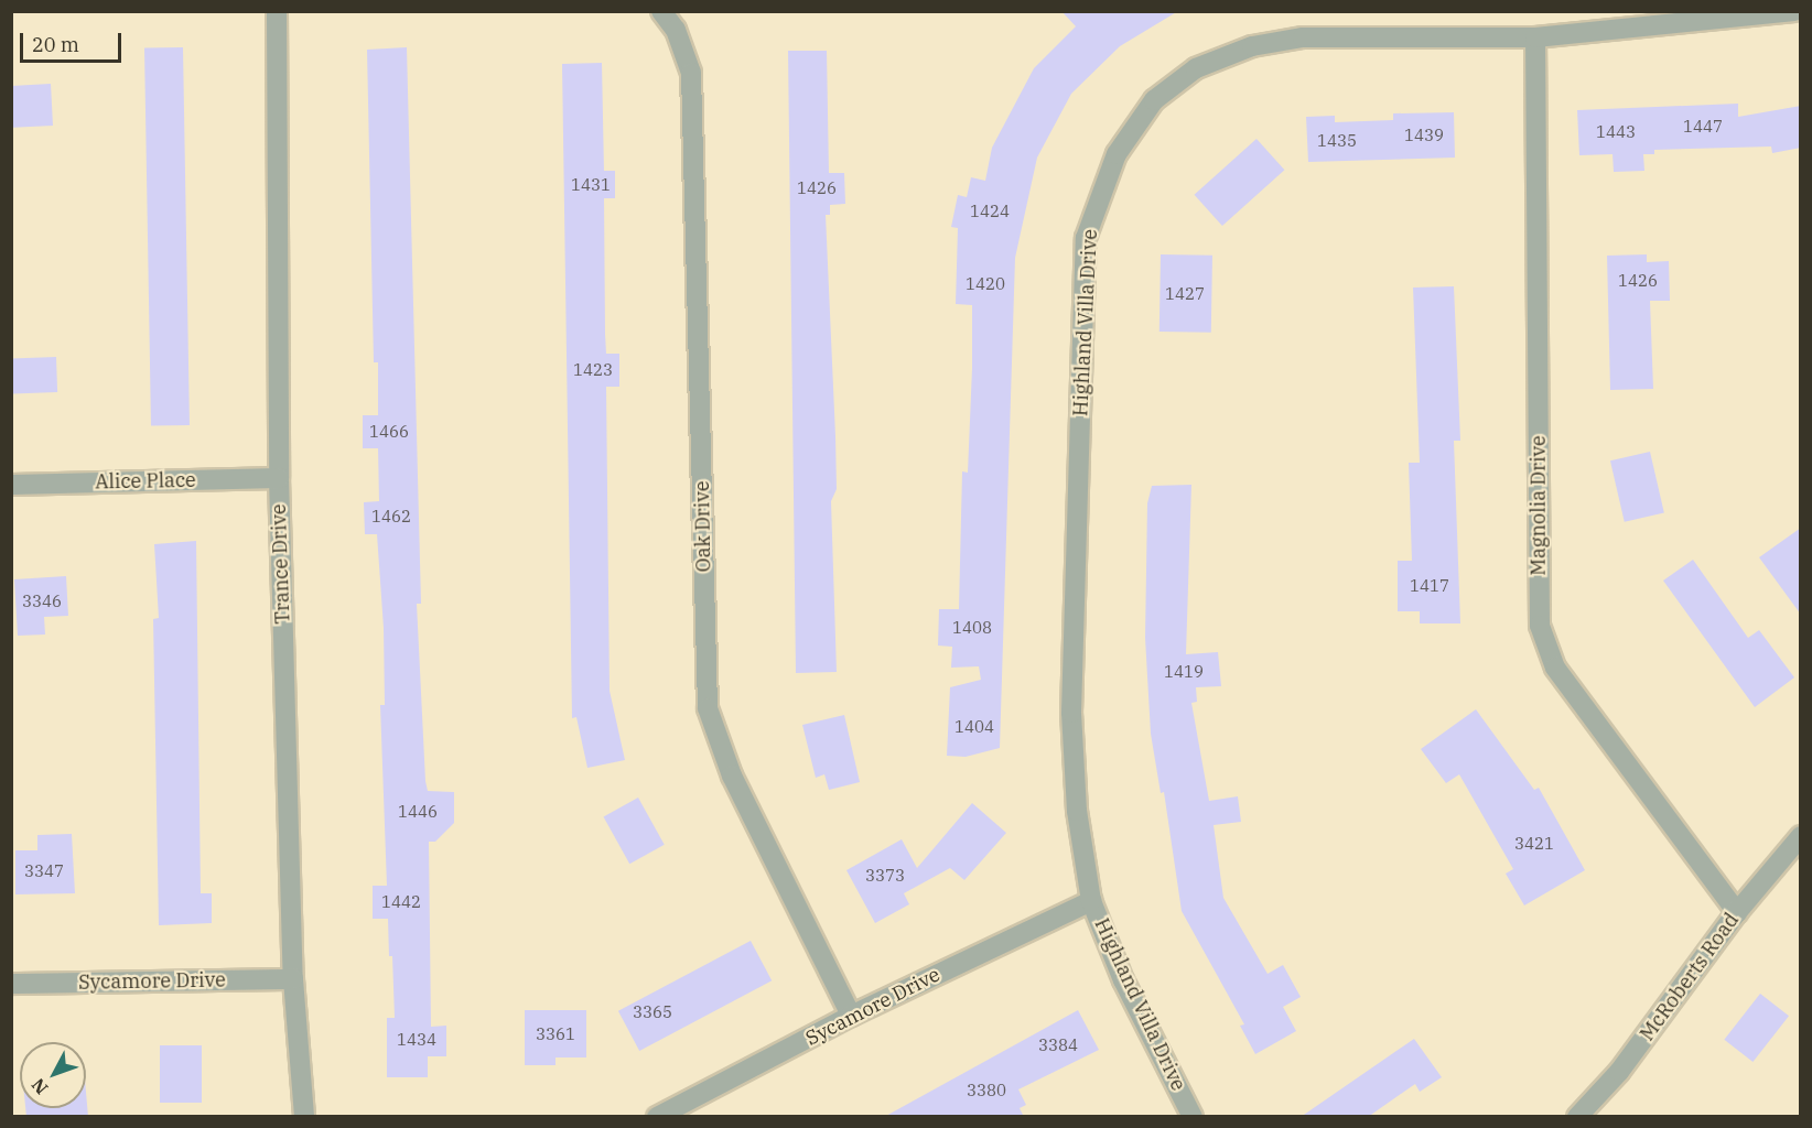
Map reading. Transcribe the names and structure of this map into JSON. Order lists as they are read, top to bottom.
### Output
{
  "streets": {
    "street": [
      "Highland Villa Drive",
      "Alice Place",
      "Magnolia Drive",
      "Oak Drive",
      "Trance Drive",
      "McRoberts Road",
      "Sycamore Drive"
    ]
  },
  "crossings": [
    ["Highland Villa Drive", "Magnolia Drive"],
    ["Highland Villa Drive", "Sycamore Drive"],
    ["Alice Place", "Trance Drive"],
    ["Magnolia Drive", "McRoberts Road"],
    ["Oak Drive", "Sycamore Drive"],
    ["Trance Drive", "Sycamore Drive"]
  ],
  "house_numbers": [
    "1447",
    "1443",
    "1439",
    "1435",
    "1431",
    "1426",
    "1424",
    "1426",
    "1420",
    "1427",
    "1423",
    "1466",
    "1462",
    "1417",
    "3346",
    "1408",
    "1419",
    "1404",
    "1446",
    "3421",
    "3347",
    "3373",
    "1442",
    "3365",
    "3361",
    "1434",
    "3384",
    "3380"
  ],
  "scale_bar": "20 m",
  "north": "bottom left"
}
